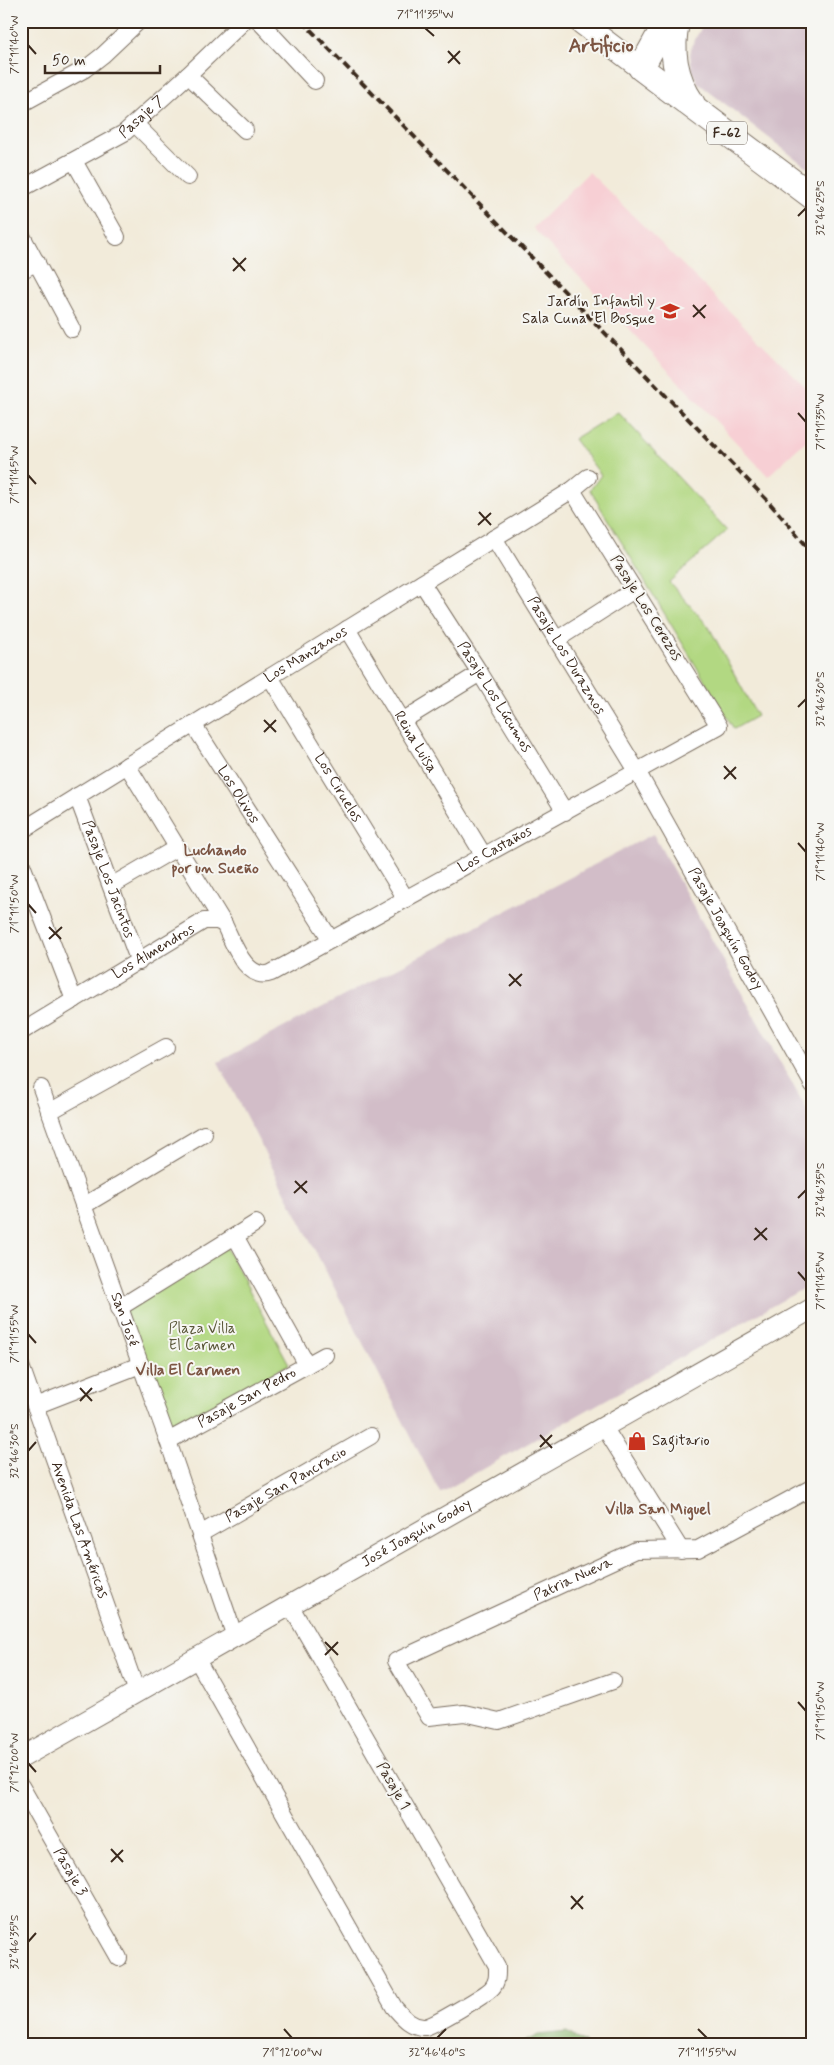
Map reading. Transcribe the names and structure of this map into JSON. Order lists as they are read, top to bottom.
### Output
{
  "streets": {
    "main road": ["F-62"],
    "street": [
      "Pasaje 7",
      "Pasaje Los Cerezos",
      "Los Manzanos",
      "Pasaje Los Duraznos",
      "Pasaje Los Lúcumos",
      "Reina Luisa",
      "Los Ciruelos",
      "Los Olivos",
      "Los Castaños",
      "Pasaje Los Jacintos",
      "Pasaje Joaquín Godoy",
      "Los Almendros",
      "San José",
      "Pasaje San Pedro",
      "Pasaje San Pancracio",
      "Avenida Las Américas",
      "José Joaquín Godoy",
      "Patria Nueva",
      "Pasaje 1",
      "Pasaje 3"
    ]
  },
  "crossings": [
    ["Pasaje Los Cerezos", "Los Manzanos"],
    ["Pasaje Los Cerezos", "Los Castaños"],
    ["Los Manzanos", "Pasaje Los Duraznos"],
    ["Los Manzanos", "Pasaje Los Lúcumos"],
    ["Los Manzanos", "Reina Luisa"],
    ["Los Manzanos", "Los Ciruelos"],
    ["Los Manzanos", "Los Olivos"],
    ["Los Manzanos", "Pasaje Los Jacintos"],
    ["Pasaje Los Duraznos", "Los Castaños"],
    ["Pasaje Los Duraznos", "Pasaje Joaquín Godoy"],
    ["Pasaje Los Lúcumos", "Los Castaños"],
    ["Reina Luisa", "Los Castaños"],
    ["Los Ciruelos", "Los Castaños"],
    ["Los Olivos", "Los Castaños"],
    ["Los Castaños", "Pasaje Joaquín Godoy"],
    ["Los Castaños", "Los Almendros"],
    ["Pasaje Los Jacintos", "Los Almendros"],
    ["San José", "Pasaje San Pedro"],
    ["San José", "Pasaje San Pancracio"],
    ["San José", "José Joaquín Godoy"],
    ["Avenida Las Américas", "José Joaquín Godoy"],
    ["José Joaquín Godoy", "Pasaje 1"]
  ],
  "districts": [
    "Artificio",
    "Luchando por un Sueño",
    "Villa El Carmen",
    "Villa San Miguel"
  ],
  "parks": ["Plaza Villa El Carmen"],
  "places": {
    "school or university": ["Jardín Infantil y Sala Cuna 'El Bosque"],
    "shop": ["Sagitario"]
  },
  "scale_bar": "50 m",
  "coordinates": [
    "71°11'35\"W",
    "71°11'40\"W",
    "32°46'25\"S",
    "71°11'45\"W",
    "32°46'30\"S",
    "71°11'50\"W",
    "32°46'35\"S",
    "71°11'55\"W",
    "71°12'00\"W",
    "32°46'40\"S"
  ]
}
